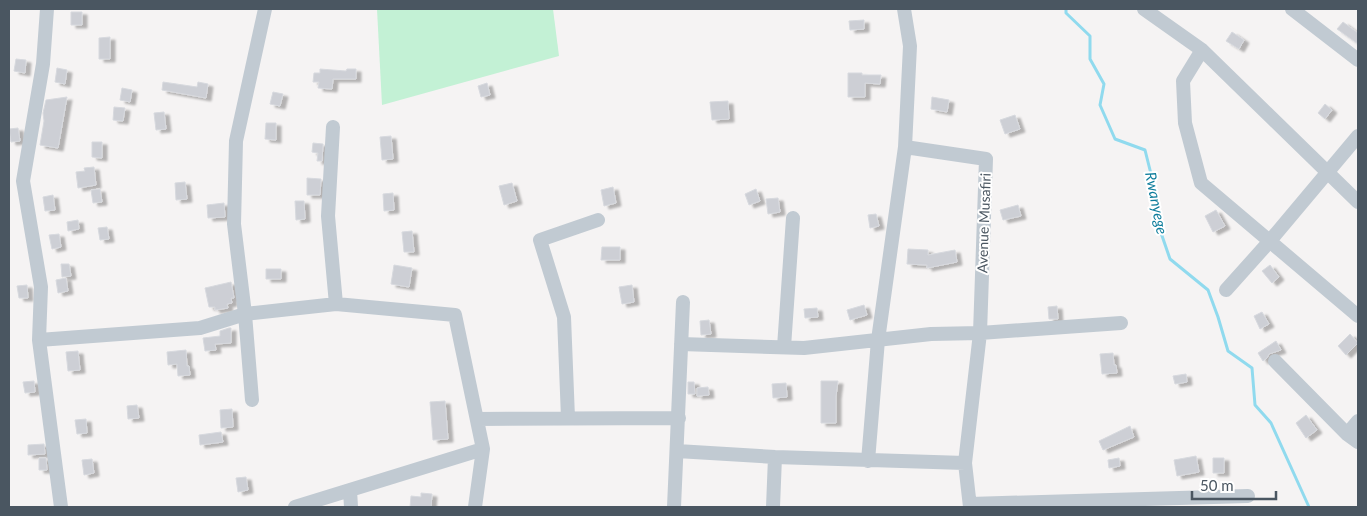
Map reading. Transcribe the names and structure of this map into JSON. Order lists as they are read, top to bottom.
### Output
{
  "streets": {
    "street": ["Avenue Musafiri"]
  },
  "water": ["Rwanyege"],
  "scale_bar": "50 m"
}
